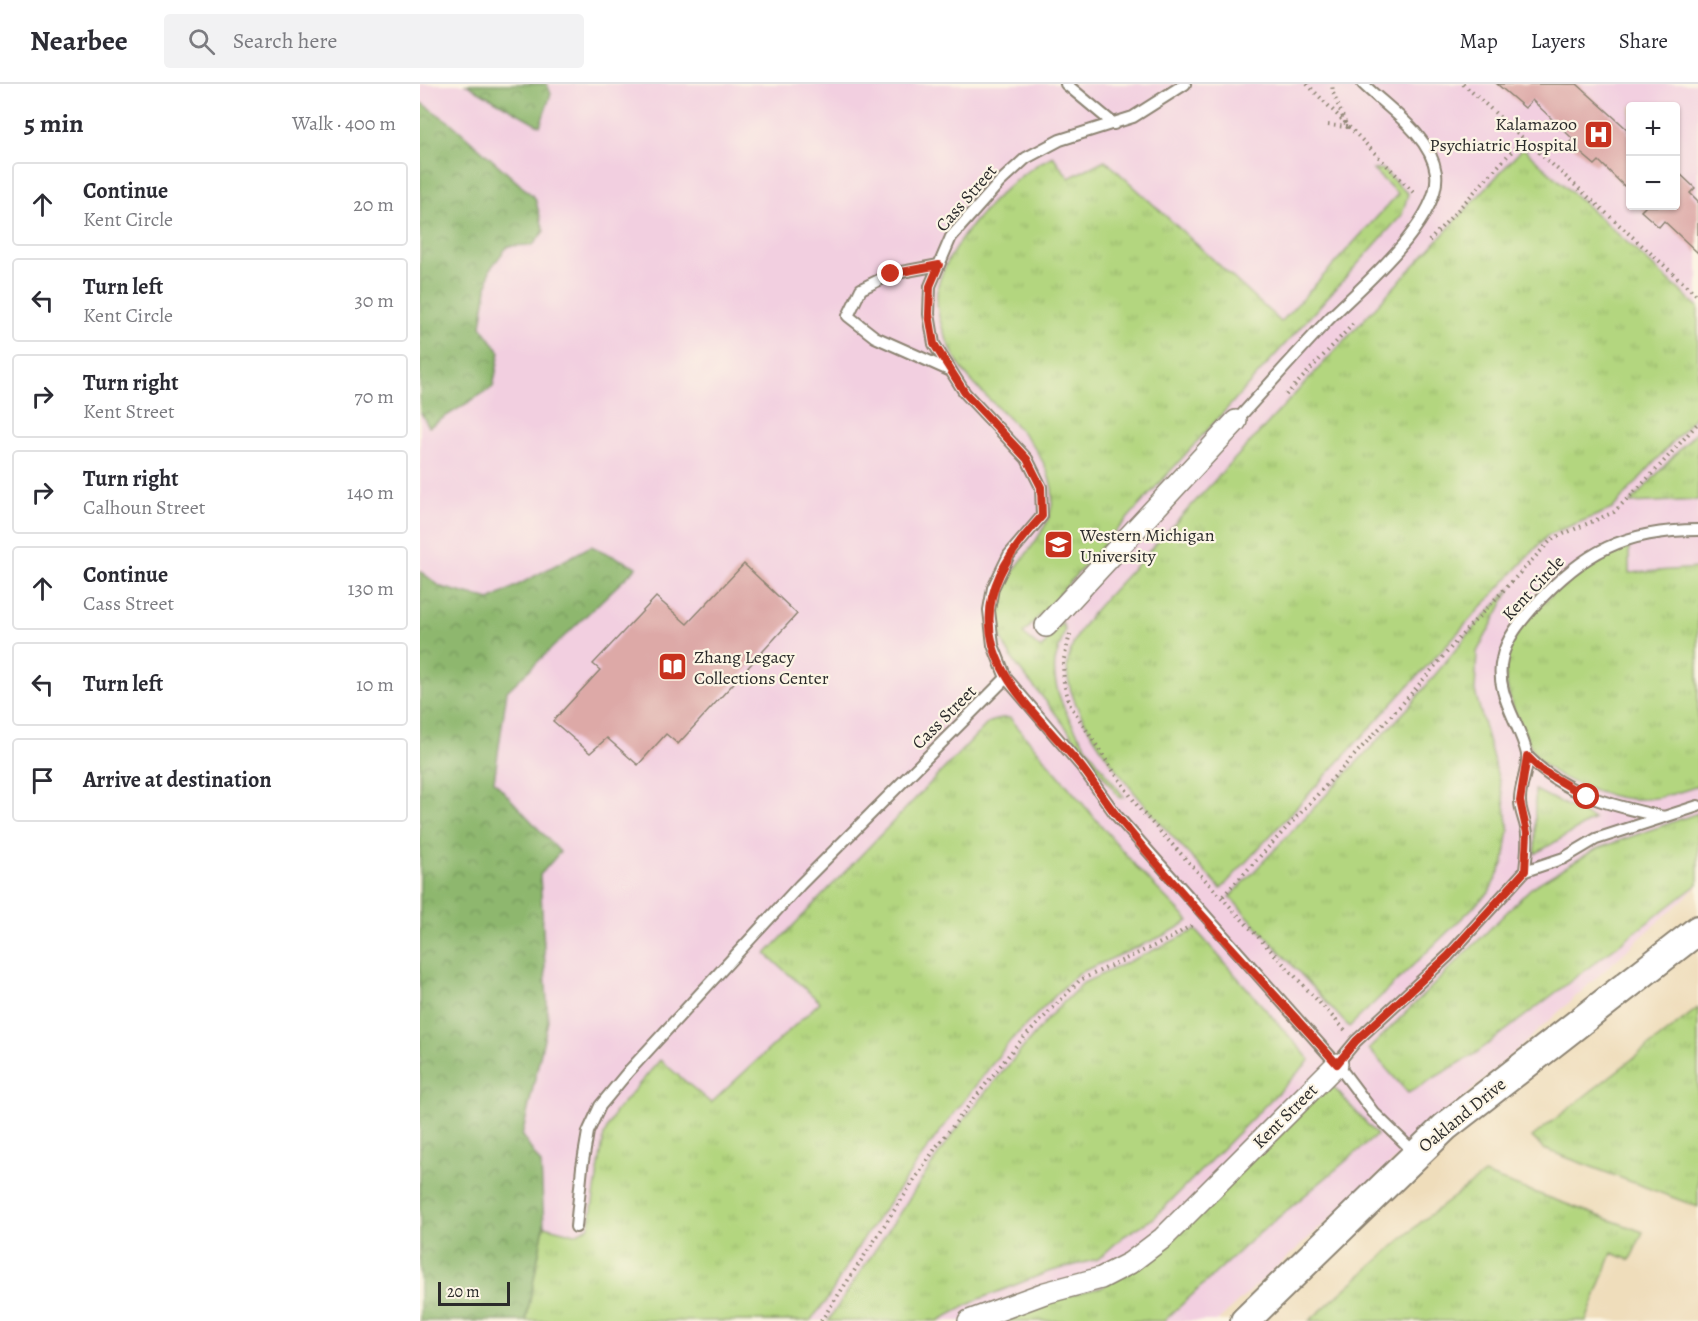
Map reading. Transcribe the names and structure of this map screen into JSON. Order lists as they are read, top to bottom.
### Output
{
  "streets": {
    "main road": ["Oakland Drive"],
    "street": ["Kent Street"],
    "lane": ["Cass Street", "Kent Circle"]
  },
  "crossings": [
    ["Kent Circle", "Kent Street"]
  ],
  "places": {
    "hospital": ["Kalamazoo Psychiatric Hospital"],
    "school or university": ["Western Michigan University"],
    "library": ["Zhang Legacy Collections Center"]
  },
  "scale_bar": "20 m",
  "page": {
    "header": "Nearbee",
    "search": "Search here",
    "nav": ["Map", "Layers", "Share"],
    "heading": ["5 min", "Walk · 400 m"],
    "map_buttons": ["+", "−"],
    "list": [
      ["Continue", "Kent Circle", "20 m"],
      ["Turn left", "Kent Circle", "30 m"],
      ["Turn right", "Kent Street", "70 m"],
      ["Turn right", "Calhoun Street", "140 m"],
      ["Continue", "Cass Street", "130 m"],
      ["Turn left", "10 m"],
      "Arrive at destination"
    ],
    "scale": "20 m"
  }
}
